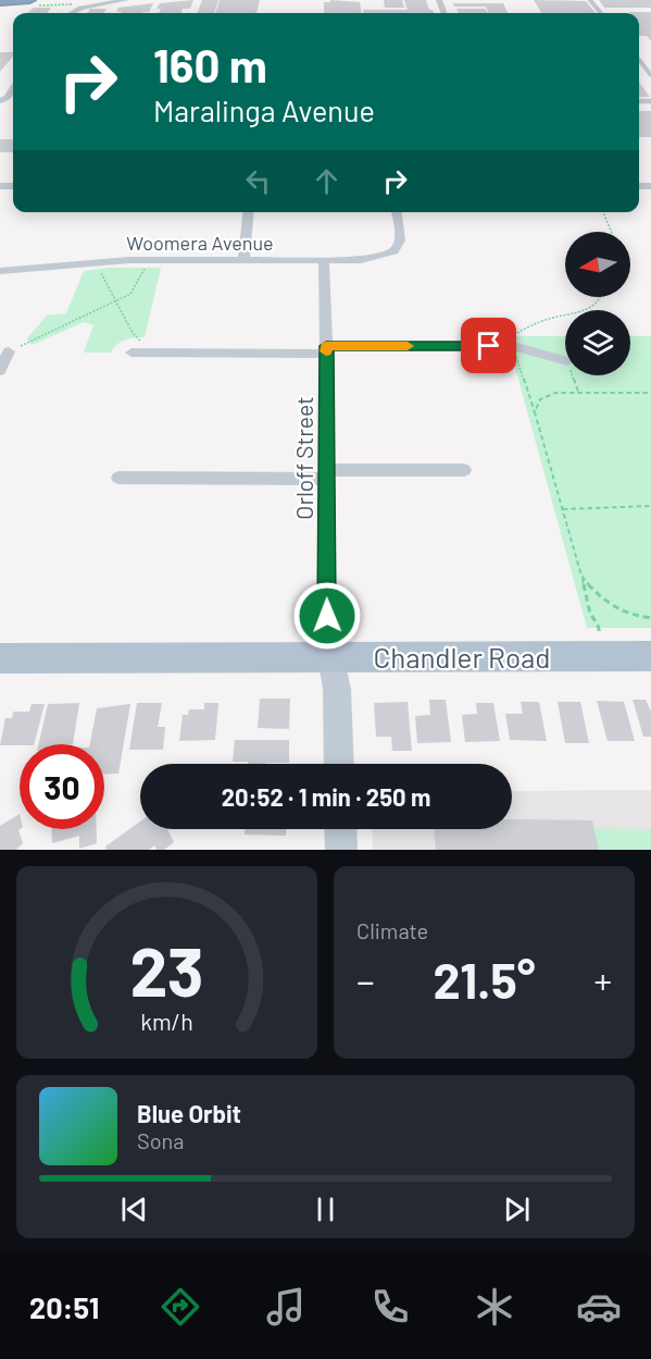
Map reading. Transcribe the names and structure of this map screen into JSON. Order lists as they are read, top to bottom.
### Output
{
  "streets": {
    "main road": ["Chandler Road"],
    "street": ["Woomera Avenue", "Orloff Street"]
  },
  "crossings": [
    ["Woomera Avenue", "Orloff Street"],
    ["Orloff Street", "Chandler Road"]
  ],
  "north": "left",
  "page": {
    "turn": ["160 m", "Maralinga Avenue"],
    "limit": "30",
    "trip": "20:52 · 1 min · 250 m",
    "tile": "Climate",
    "heat": ["−", "21.5°", "+"],
    "song": ["Blue Orbit", "Sona"],
    "tabs": "20:51",
    "gauge": ["23", "km/h"]
  }
}
